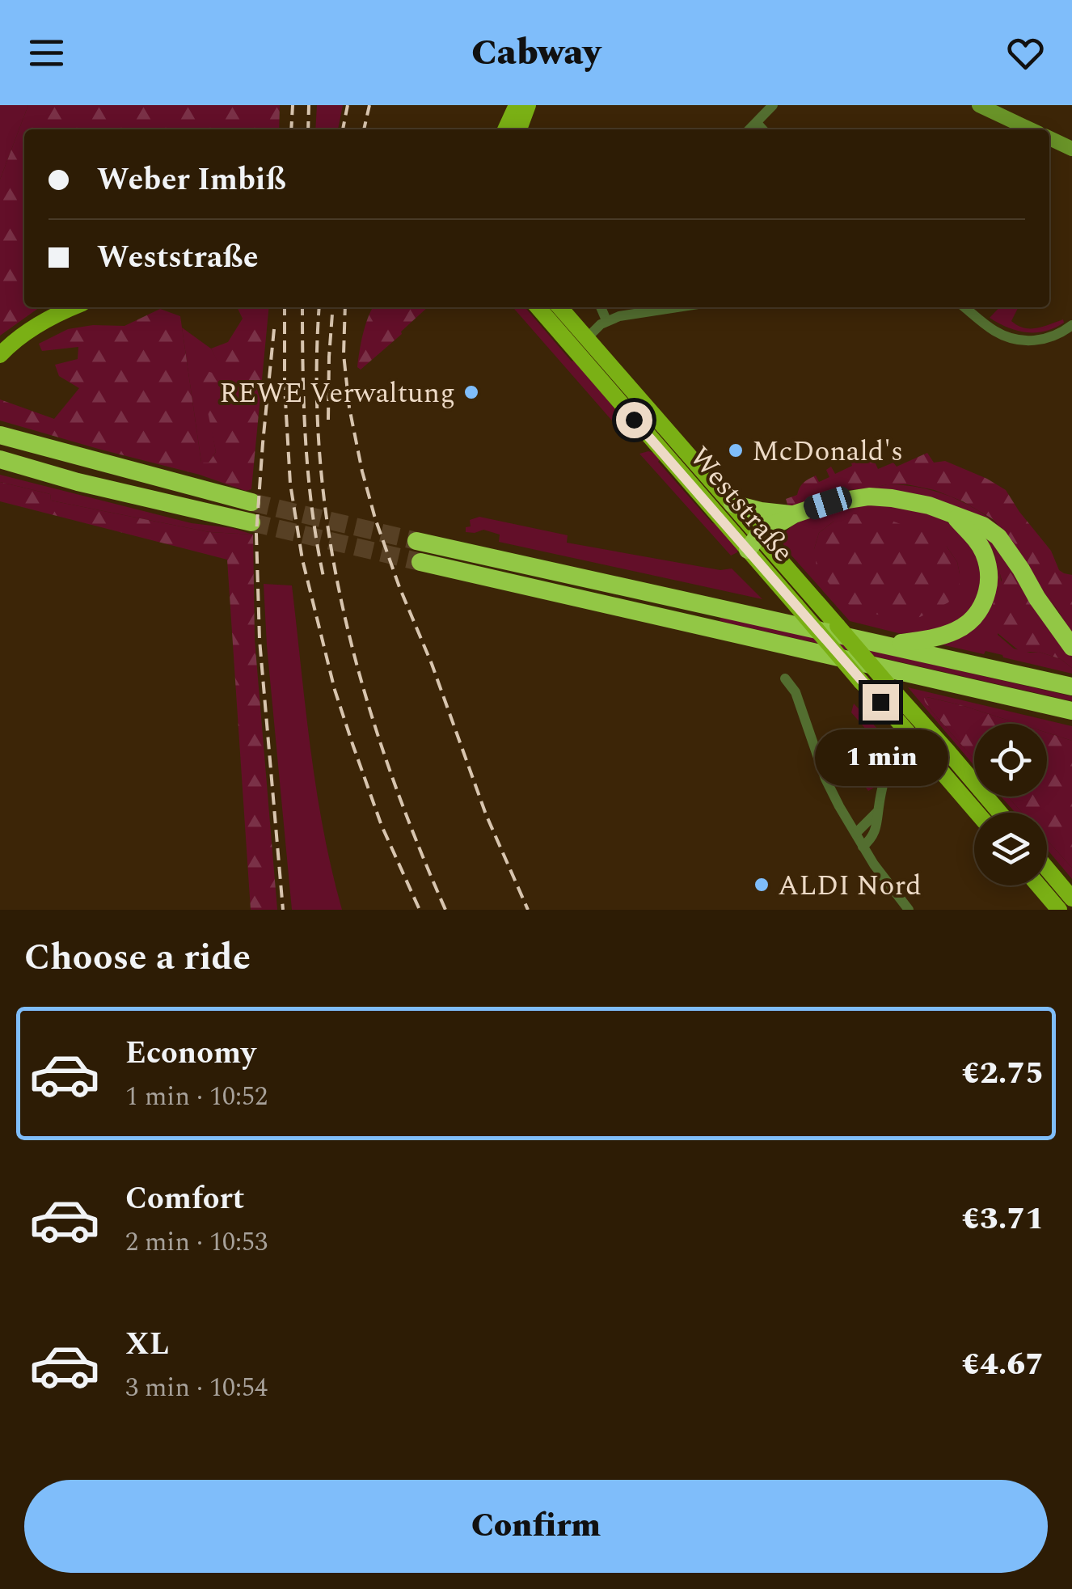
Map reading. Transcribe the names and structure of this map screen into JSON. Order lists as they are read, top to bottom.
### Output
{
  "streets": {
    "main road": ["Weststraße"]
  },
  "places": ["REWE Verwaltung", "McDonald's", "ALDI Nord"],
  "page": {
    "header": "Cabway",
    "banner": ["Weber Imbiß", "Weststraße"],
    "bubble": "1 min",
    "heading": "Choose a ride",
    "list": [
      {
        "name": "Economy",
        "note": "1 min · 10:52",
        "value": "€2.75"
      },
      {
        "name": "Comfort",
        "note": "2 min · 10:53",
        "value": "€3.71"
      },
      {
        "name": "XL",
        "note": "3 min · 10:54",
        "value": "€4.67"
      }
    ],
    "buttons": "Confirm"
  }
}
